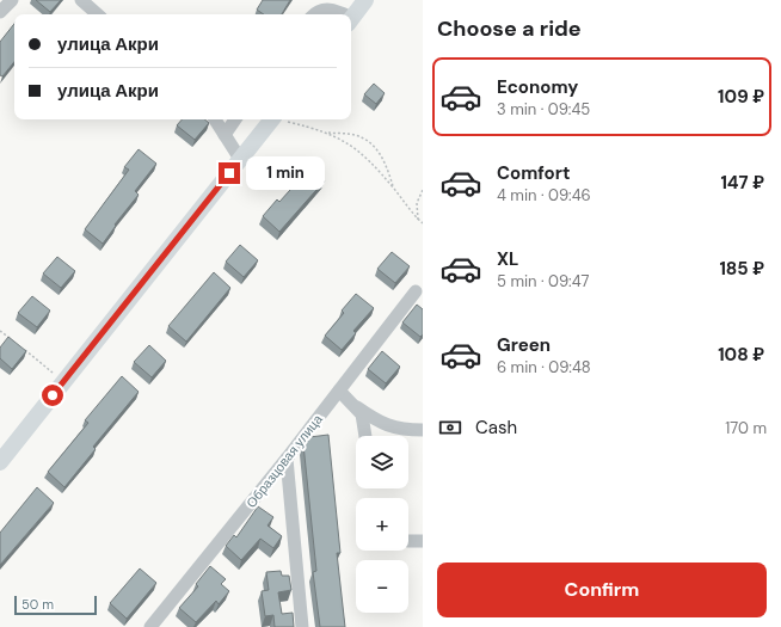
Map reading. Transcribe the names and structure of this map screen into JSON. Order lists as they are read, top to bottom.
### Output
{
  "streets": {
    "street": ["Образцовая улица"]
  },
  "scale_bar": "50 m",
  "page": {
    "heading": "Choose a ride",
    "banner": ["улица Акри", "улица Акри"],
    "list": [
      {
        "name": "Economy",
        "note": "3 min · 09:45",
        "value": "109 ₽"
      },
      {
        "name": "Comfort",
        "note": "4 min · 09:46",
        "value": "147 ₽"
      },
      {
        "name": "XL",
        "note": "5 min · 09:47",
        "value": "185 ₽"
      },
      {
        "name": "Green",
        "note": "6 min · 09:48",
        "value": "108 ₽"
      }
    ],
    "bubble": "1 min",
    "pay": ["Cash", "170 m"],
    "map_buttons": ["+", "−"],
    "buttons": "Confirm",
    "scale": "50 m"
  }
}
